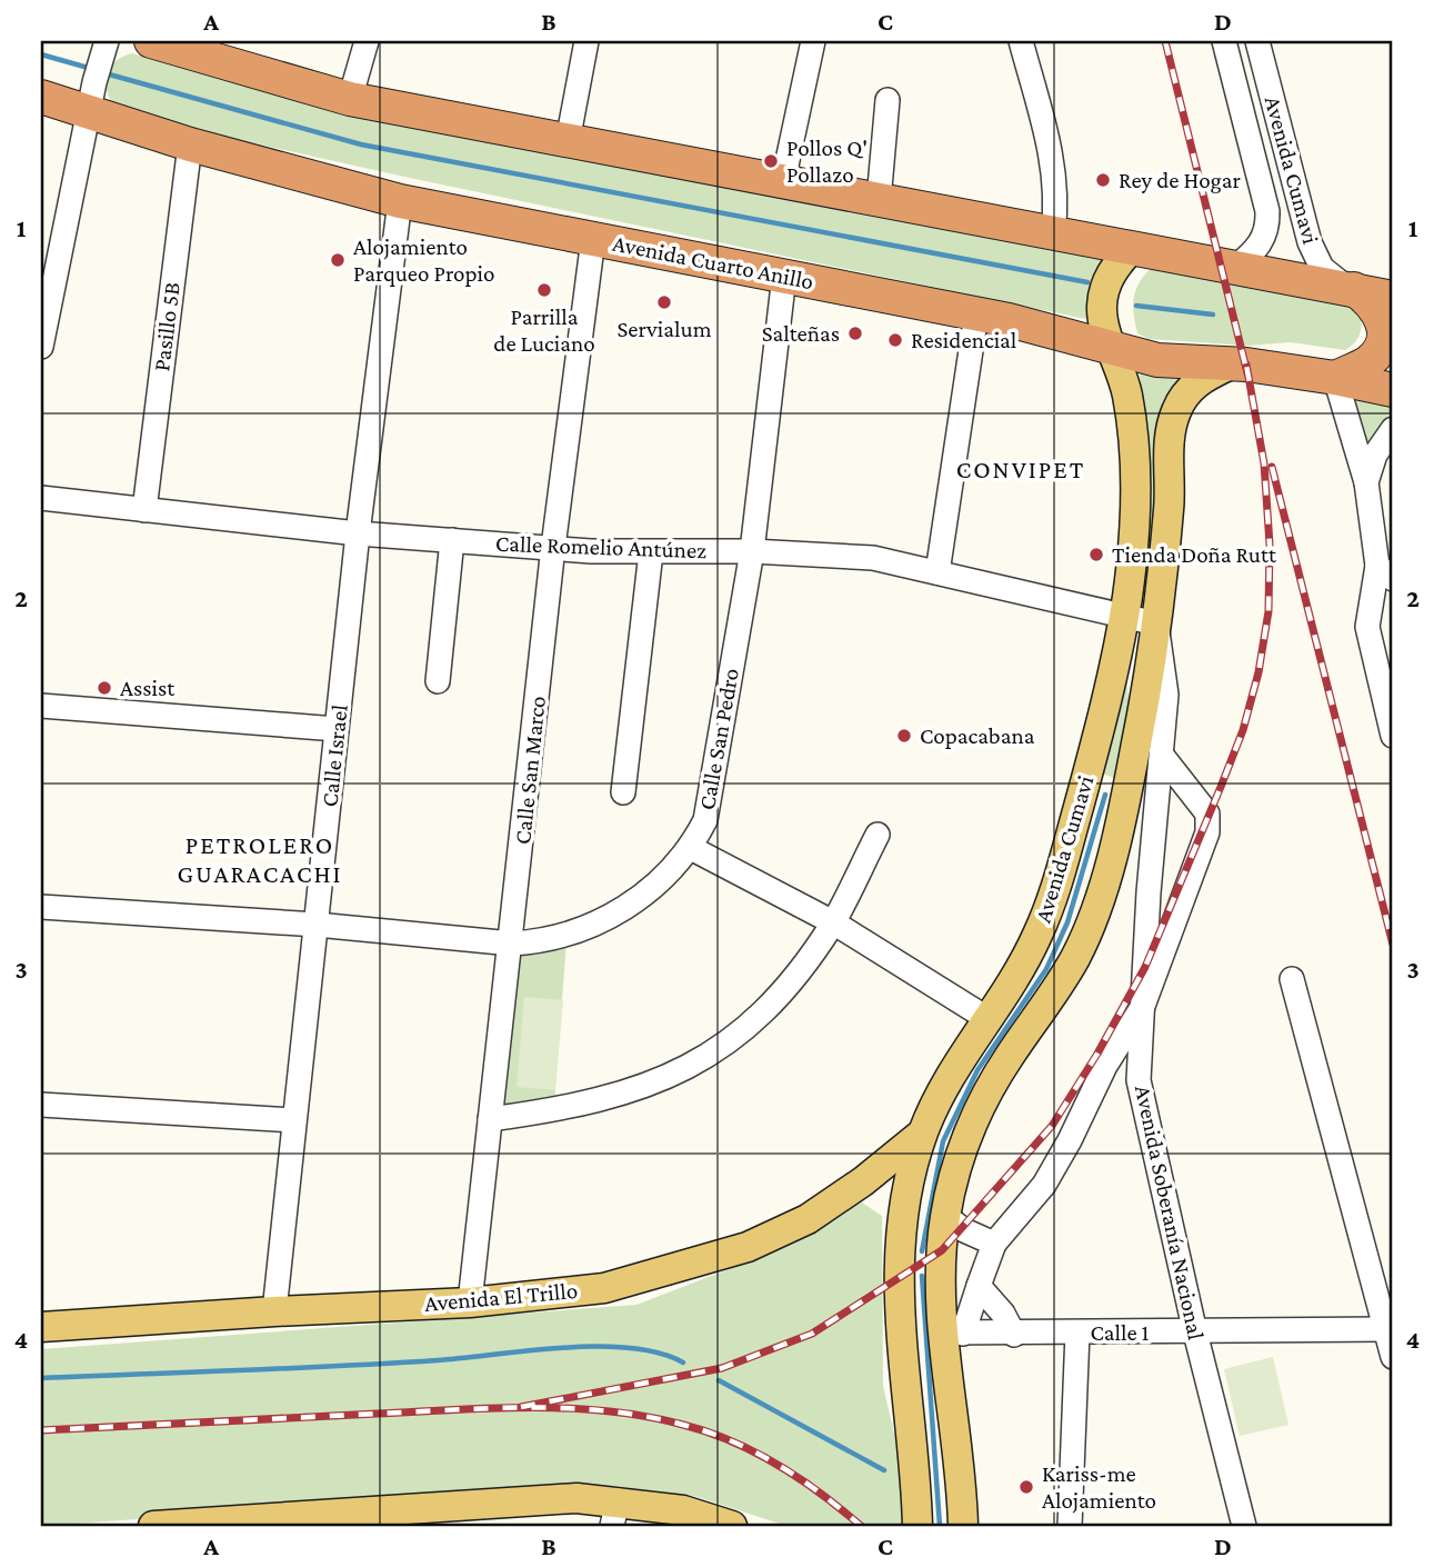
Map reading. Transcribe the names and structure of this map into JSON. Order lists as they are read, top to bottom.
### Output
{
  "streets": {
    "highway": ["Avenida Cuarto Anillo"],
    "main road": ["Avenida Cumavi", "Avenida El Trillo"],
    "street": [
      "Pasillo 5B",
      "Calle Romelio Antúnez",
      "Calle San Pedro",
      "Calle Israel",
      "Calle San Marco",
      "Avenida Soberanía Nacional",
      "Calle 1"
    ]
  },
  "crossings": [
    ["Avenida Cumavi", "Avenida Cuarto Anillo"],
    ["Avenida Cumavi", "Calle Romelio Antúnez"],
    ["Avenida Cumavi", "Avenida Soberanía Nacional"],
    ["Avenida Cumavi", "Avenida El Trillo"],
    ["Avenida Cumavi", "Calle 1"],
    ["Avenida Cuarto Anillo", "Pasillo 5B"],
    ["Avenida Cuarto Anillo", "Calle San Pedro"],
    ["Avenida Cuarto Anillo", "Calle Israel"],
    ["Avenida Cuarto Anillo", "Calle San Marco"],
    ["Pasillo 5B", "Calle Romelio Antúnez"],
    ["Calle Romelio Antúnez", "Calle San Pedro"],
    ["Calle Romelio Antúnez", "Calle Israel"],
    ["Calle Romelio Antúnez", "Calle San Marco"],
    ["Calle San Pedro", "Calle Israel"],
    ["Calle San Pedro", "Calle San Marco"],
    ["Calle Israel", "Avenida El Trillo"],
    ["Calle San Marco", "Avenida El Trillo"],
    ["Avenida Soberanía Nacional", "Calle 1"]
  ],
  "districts": ["CONVIPET", "PETROLERO GUARACACHI"],
  "places": [
    "Pollos Q' Pollazo",
    "Rey de Hogar",
    "Alojamiento Parqueo Propio",
    "Parrilla de Luciano",
    "Servialum",
    "Salteñas",
    "Residencial",
    "Tienda Doña Rutt",
    "Assist",
    "Copacabana",
    "Kariss-me Alojamiento"
  ],
  "grid": {
    "columns": [
      "A",
      "B",
      "C",
      "D"
    ],
    "rows": [
      "1",
      "2",
      "3",
      "4"
    ]
  }
}
